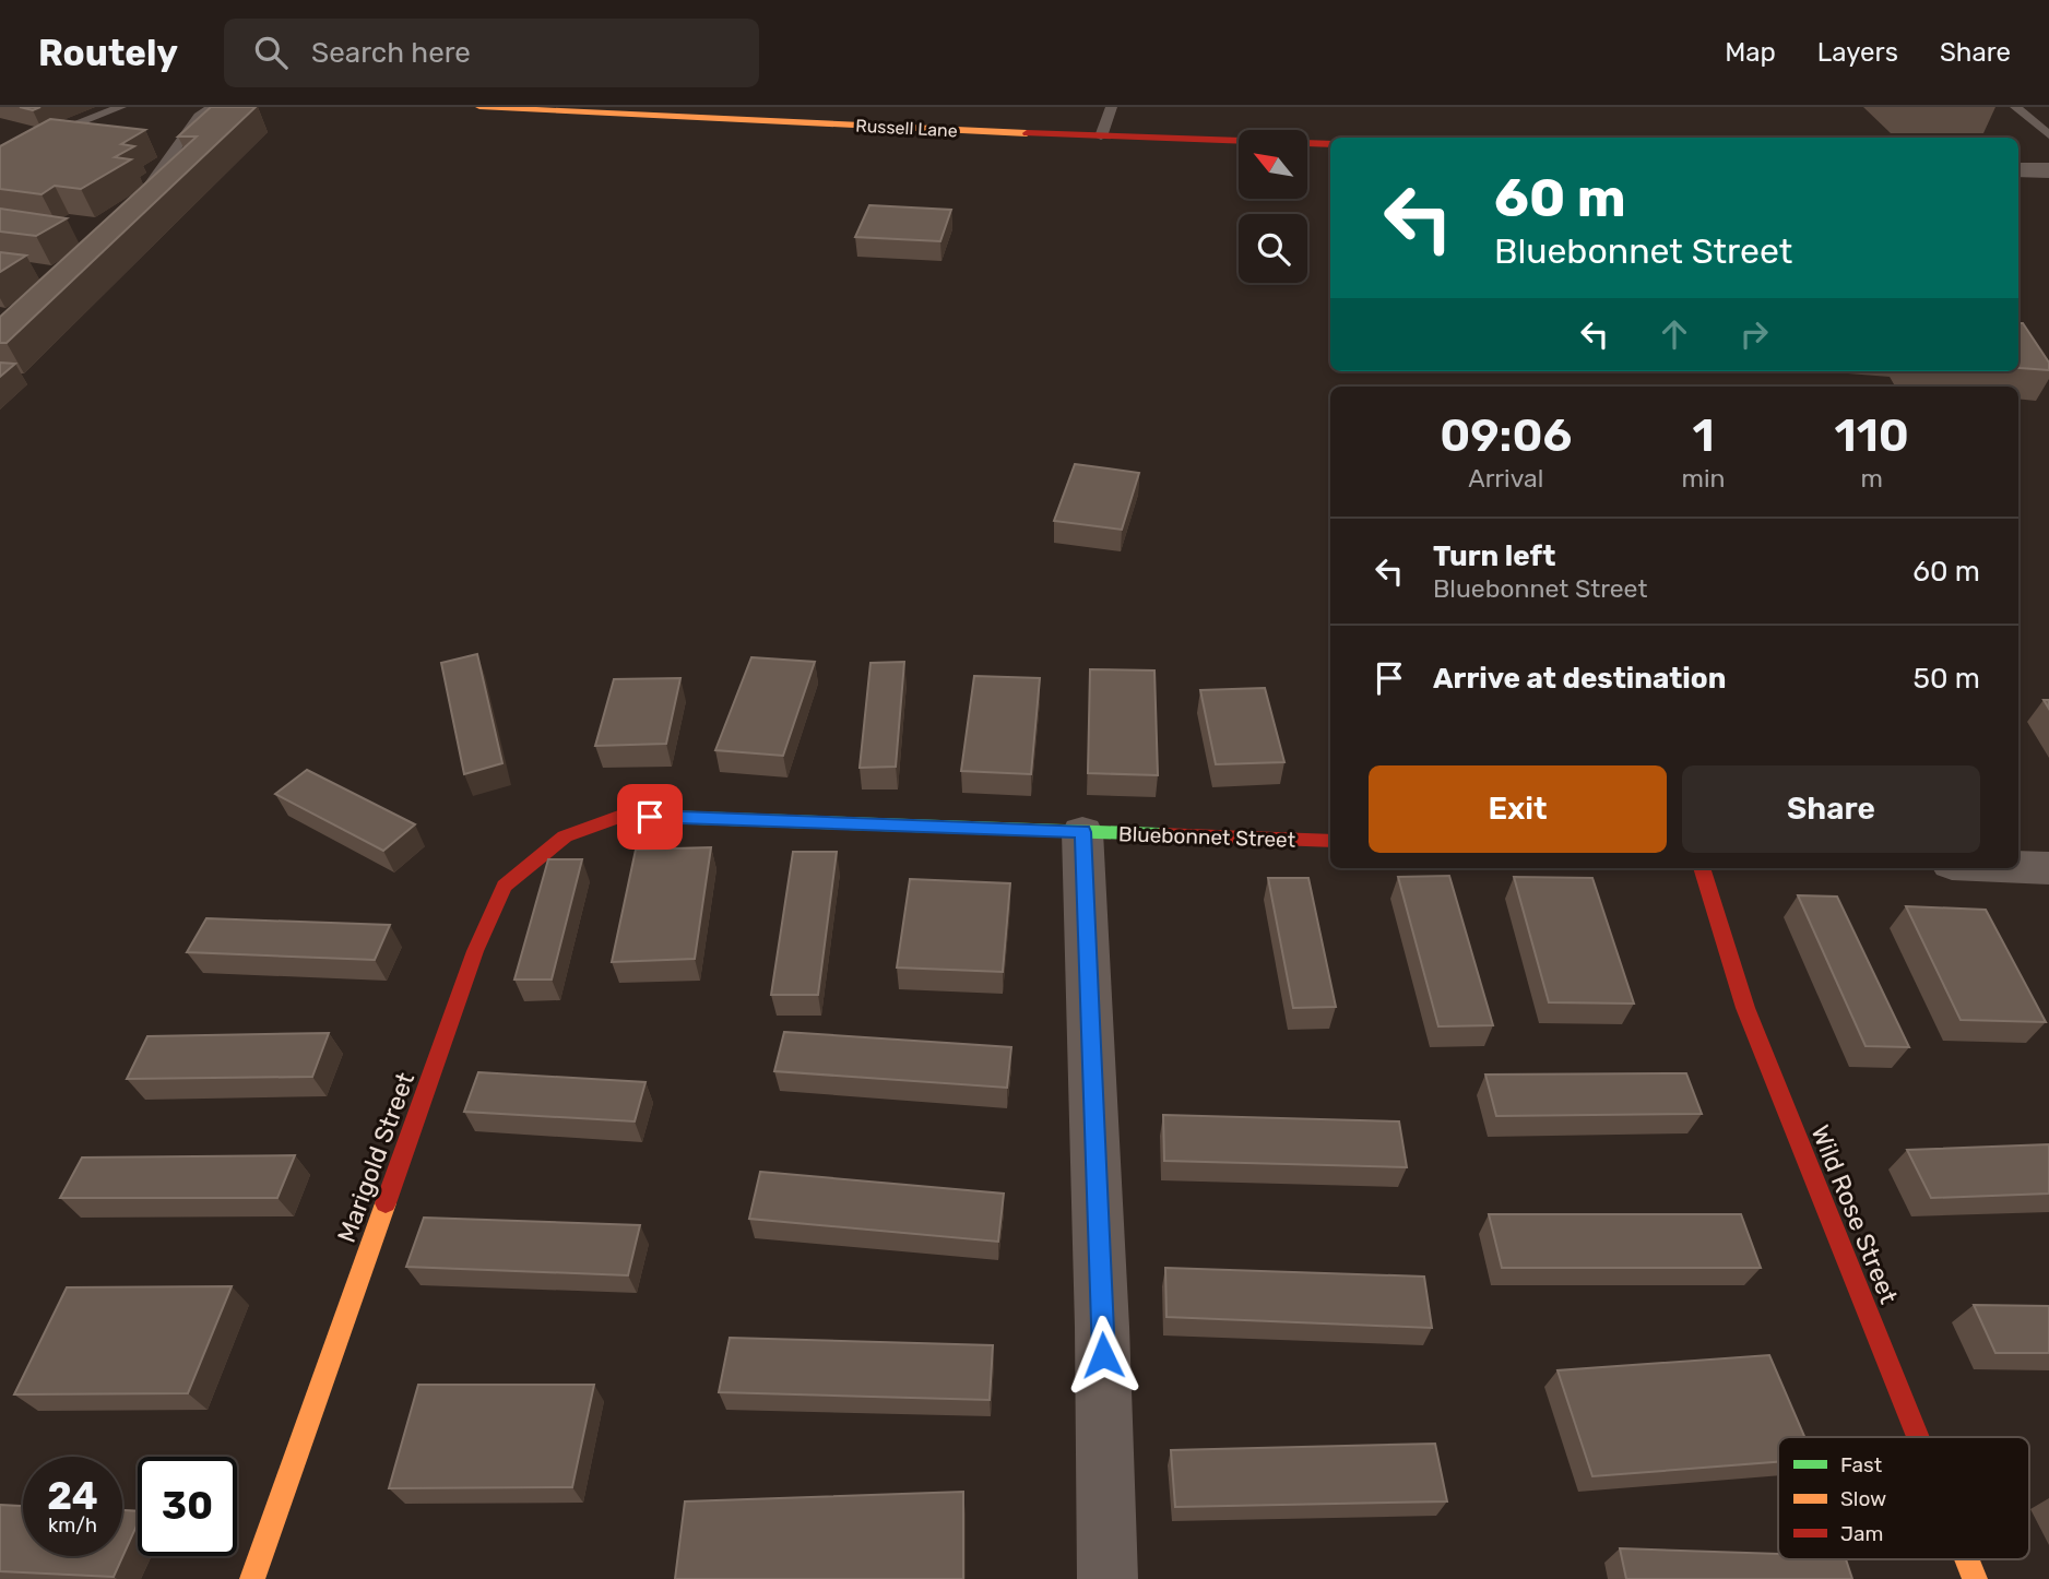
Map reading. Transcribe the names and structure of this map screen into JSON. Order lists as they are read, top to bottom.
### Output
{
  "streets": {
    "street": [
      "Russell Lane",
      "Bluebonnet Street",
      "Marigold Street",
      "Wild Rose Street"
    ]
  },
  "crossings": [
    ["Bluebonnet Street", "Marigold Street"]
  ],
  "legend": ["Fast", "Slow", "Jam"],
  "north": "top left",
  "page": {
    "header": "Routely",
    "search": "Search here",
    "nav": ["Map", "Layers", "Share"],
    "turn": ["60 m", "Bluebonnet Street"],
    "eta": [
      "09:06",
      "Arrival",
      "1",
      "min",
      "110",
      "m"
    ],
    "list": [
      {
        "name": "Turn left",
        "note": "Bluebonnet Street",
        "value": "60 m"
      },
      {
        "name": "Arrive at destination",
        "value": "50 m"
      }
    ],
    "buttons": ["Exit", "Share"],
    "speed": "24 km/h",
    "limit": "30"
  }
}
